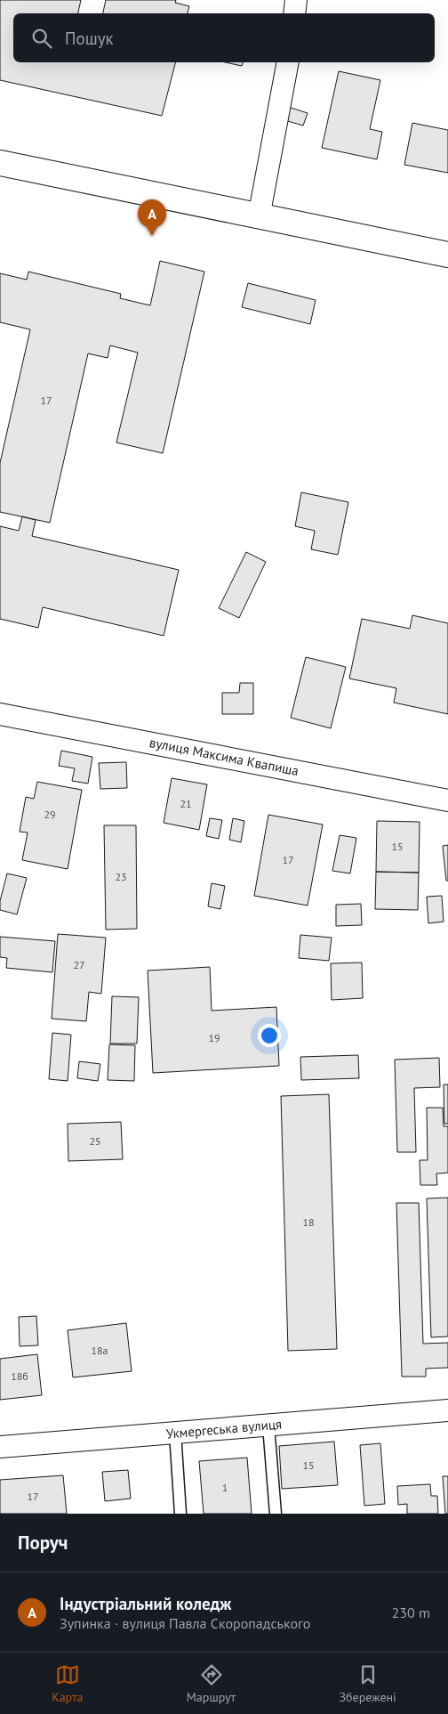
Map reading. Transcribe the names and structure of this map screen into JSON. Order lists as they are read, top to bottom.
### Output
{
  "streets": {
    "street": ["вулиця Максима Квапиша", "Укмергеська вулиця"]
  },
  "house_numbers": [
    "17",
    "21",
    "29",
    "15",
    "17",
    "23",
    "27",
    "19",
    "25",
    "18",
    "18а",
    "18б",
    "15",
    "1",
    "17"
  ],
  "page": {
    "search": "Пошук",
    "pins": "A",
    "heading": "Поруч",
    "list": [
      {
        "mark": "A",
        "name": "Індустріальний коледж",
        "note": "Зупинка · вулиця Павла Скоропадського",
        "value": "230 m"
      }
    ],
    "nav": ["Карта", "Маршрут", "Збережені"]
  }
}
